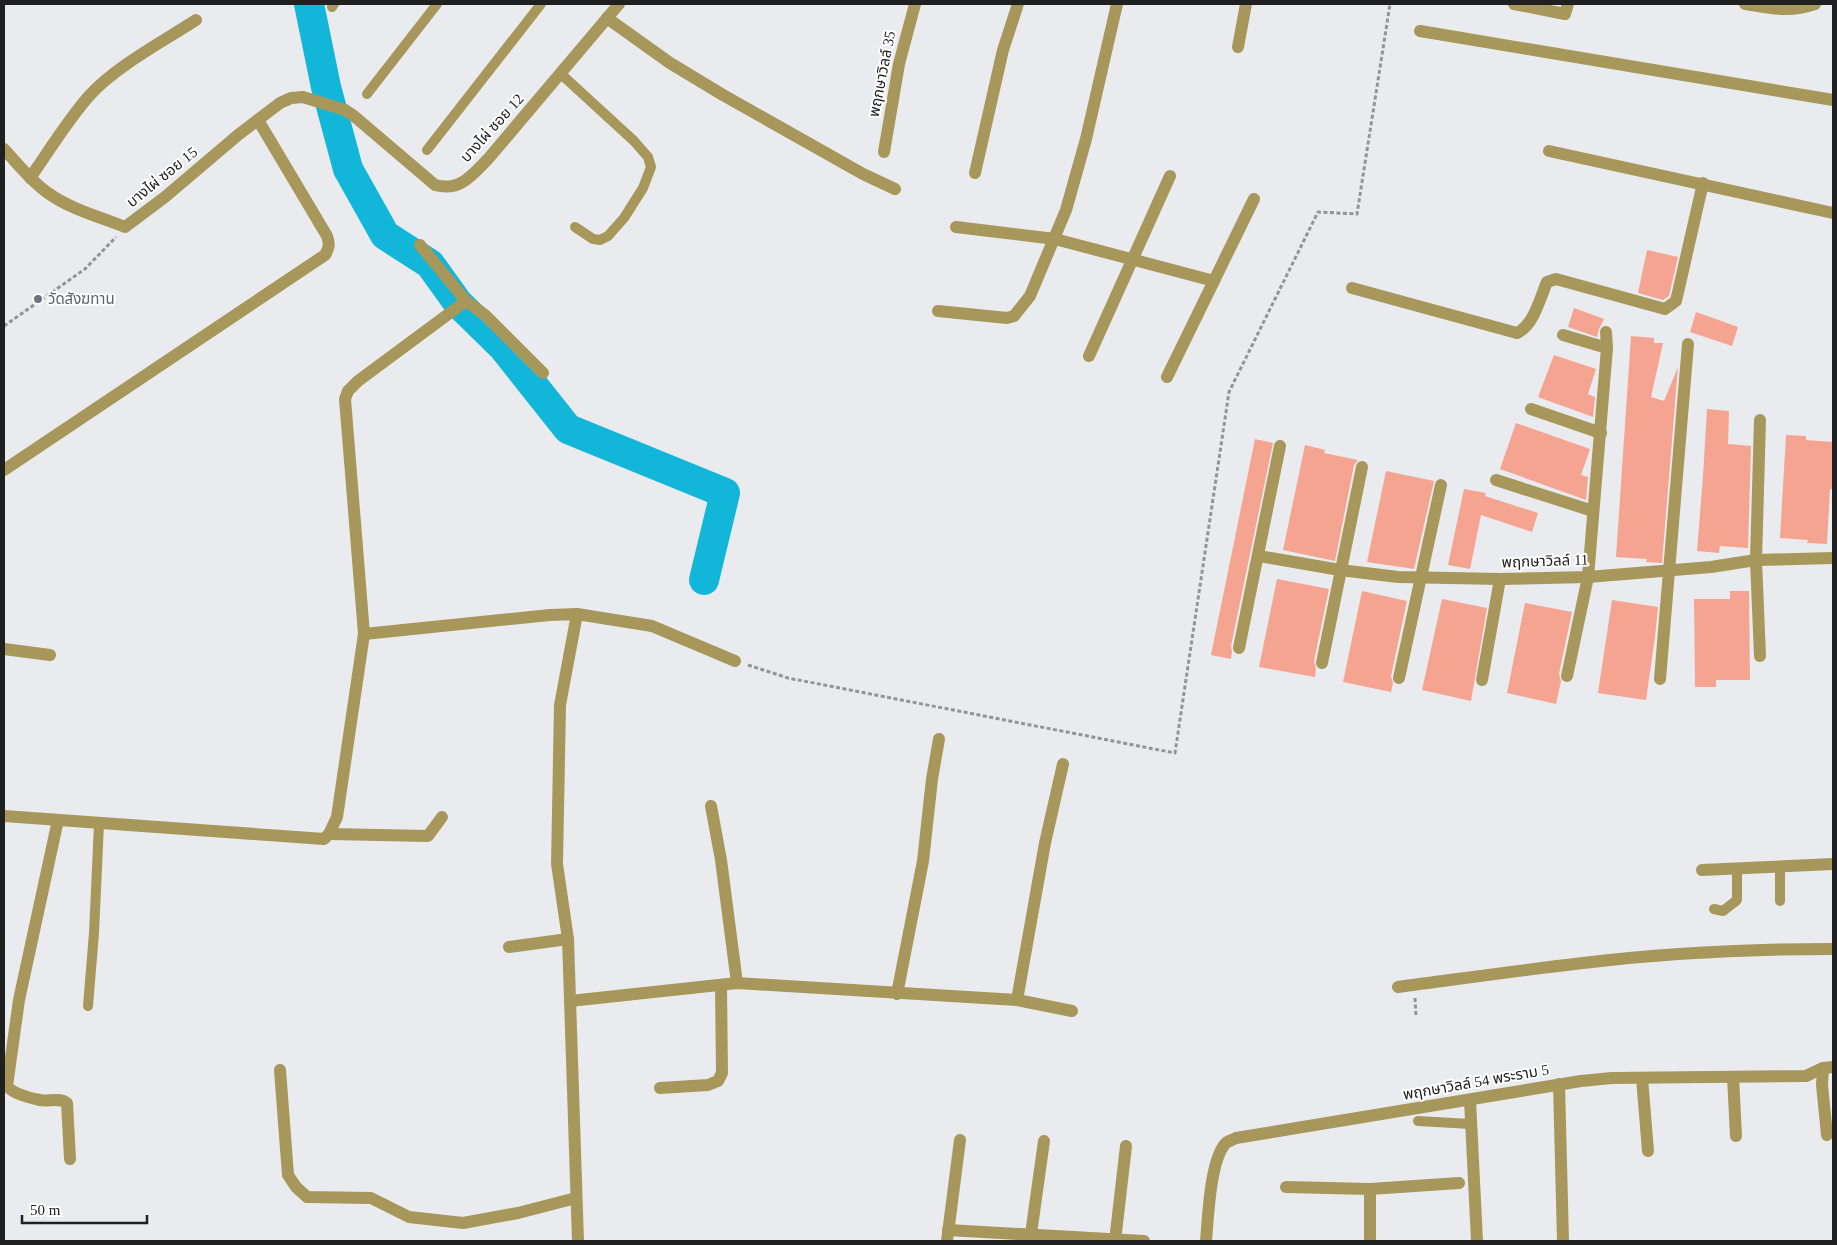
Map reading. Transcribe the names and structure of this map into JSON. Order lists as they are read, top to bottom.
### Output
{
  "streets": {
    "street": [
      "พฤกษาวิลล์ 35",
      "บางไผ่ ซอย 12",
      "บางไผ่ ซอย 15",
      "พฤกษาวิลล์ 11",
      "พฤกษาวิลล์ 54 พระราม 5"
    ]
  },
  "crossings": [
    ["บางไผ่ ซอย 12", "บางไผ่ ซอย 15"]
  ],
  "places": ["วัดสังฆทาน"],
  "scale_bar": "50 m"
}
